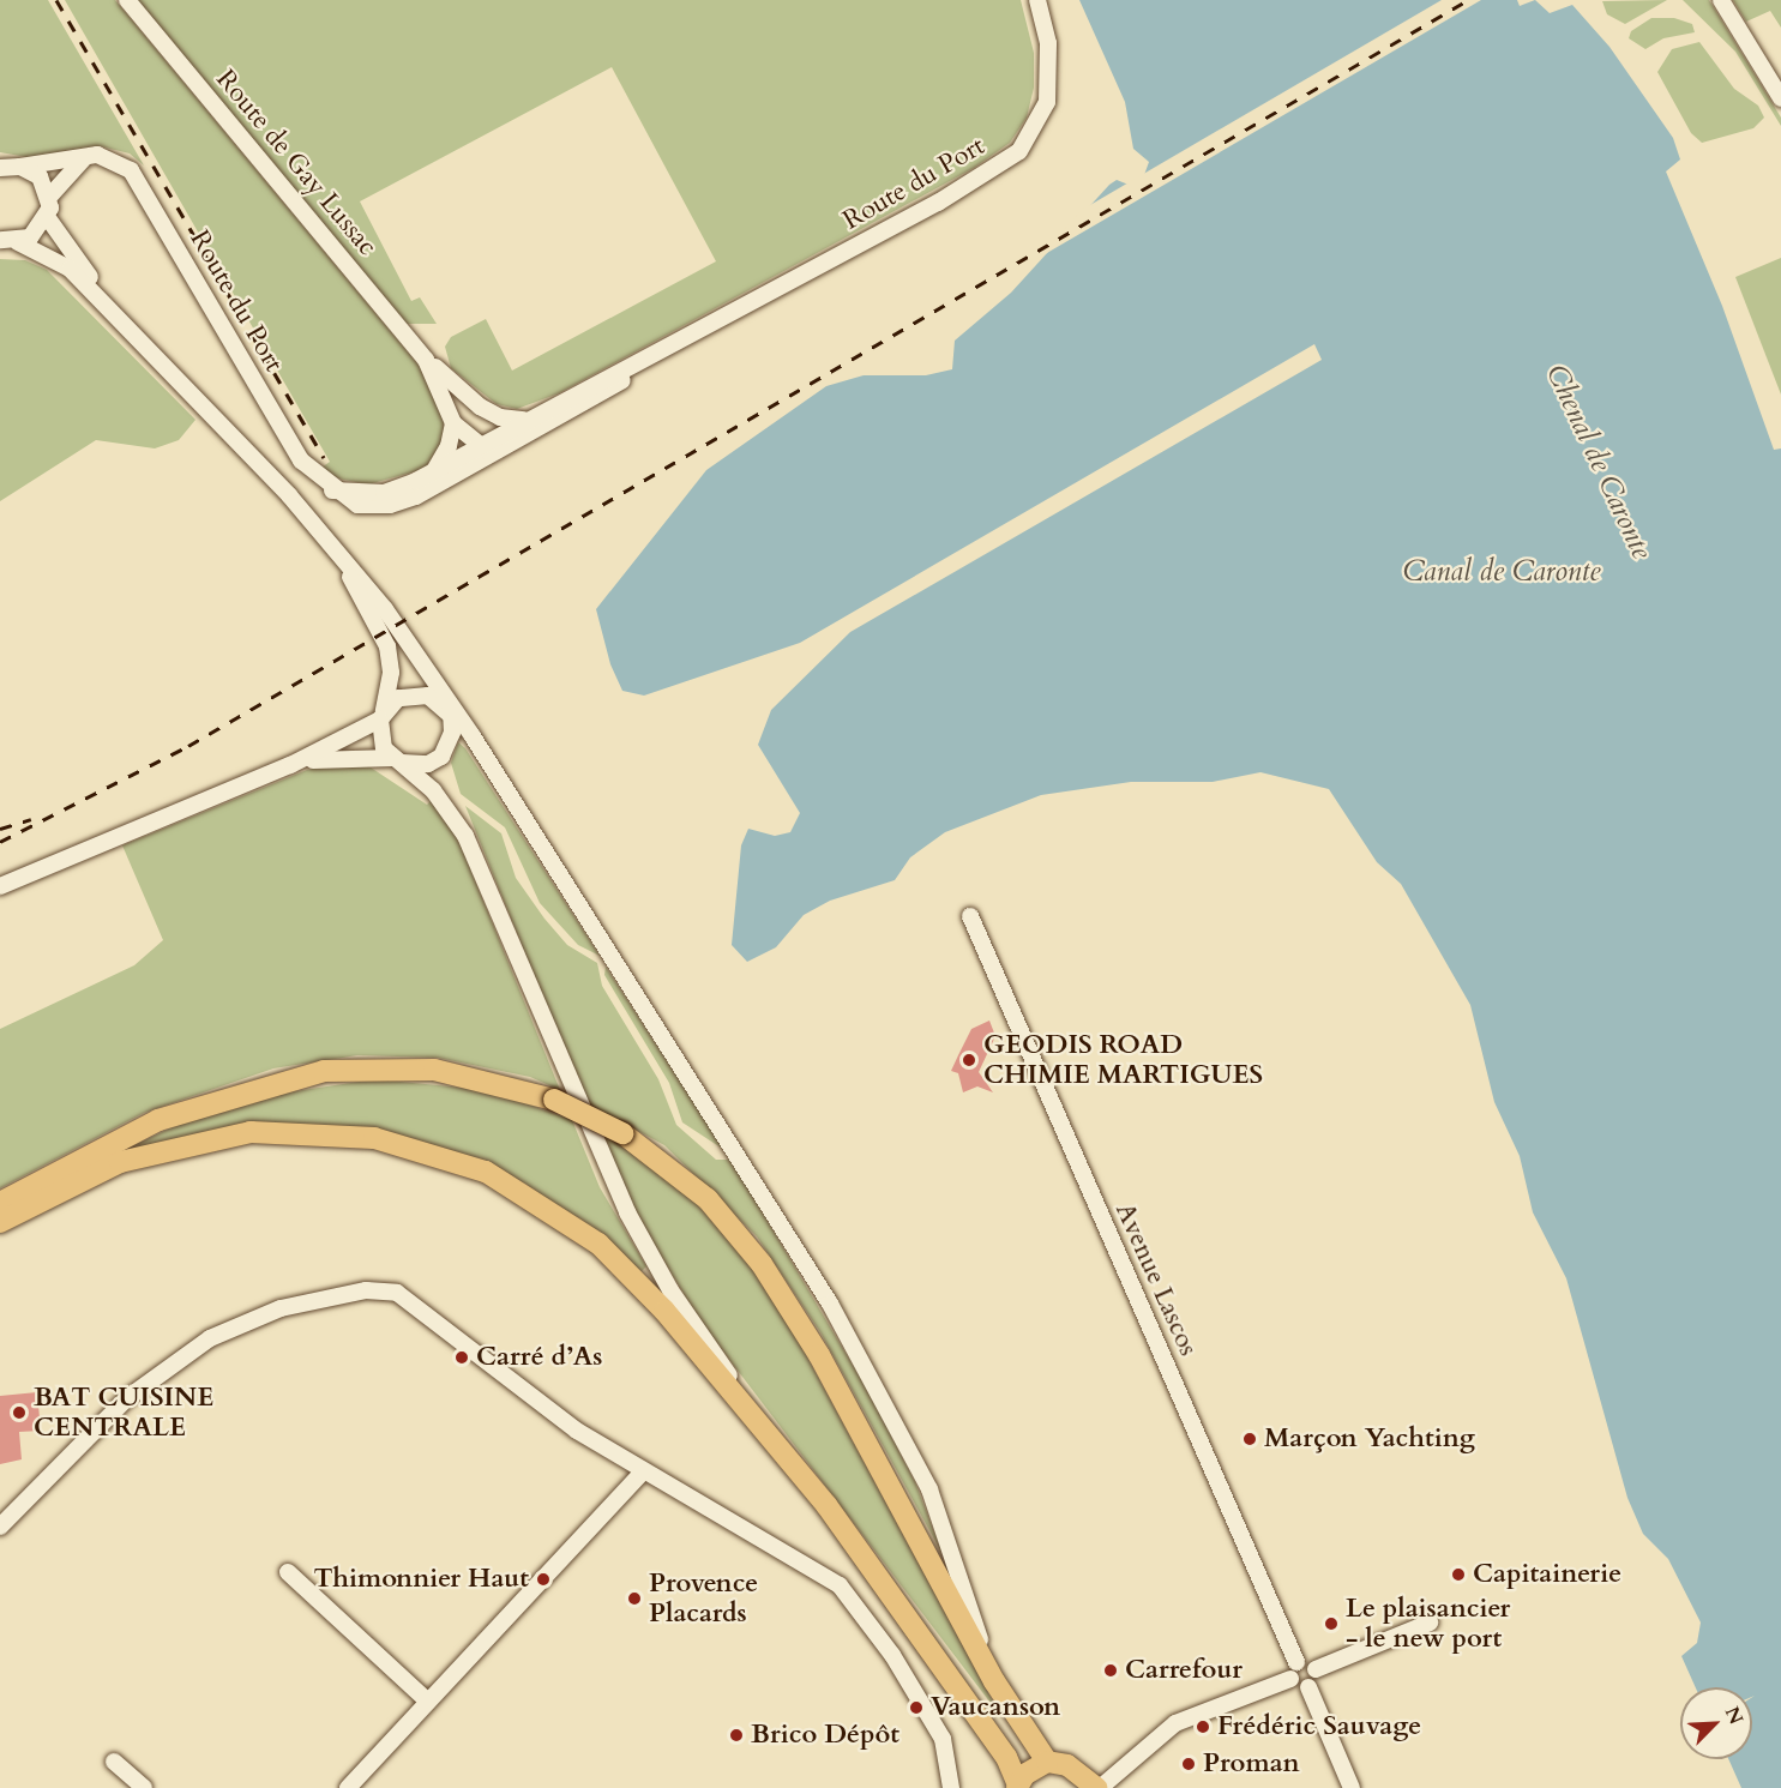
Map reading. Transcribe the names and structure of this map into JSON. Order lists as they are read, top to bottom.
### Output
{
  "streets": {
    "street": ["Route de Gay Lussac", "Route du Port", "Avenue Lascos"]
  },
  "crossings": [
    ["Route de Gay Lussac", "Route du Port"]
  ],
  "water": ["Chenal de Caronte", "Canal de Caronte"],
  "places": [
    "GEODIS ROAD CHIMIE MARTIGUES",
    "Carré d’As",
    "BAT CUISINE CENTRALE",
    "Marçon Yachting",
    "Capitainerie",
    "Thimonnier Haut",
    "Provence Placards",
    "Le plaisancier - le new port",
    "Carrefour",
    "Vaucanson",
    "Frédéric Sauvage",
    "Brico Dépôt",
    "Proman"
  ],
  "north": "top right"
}
